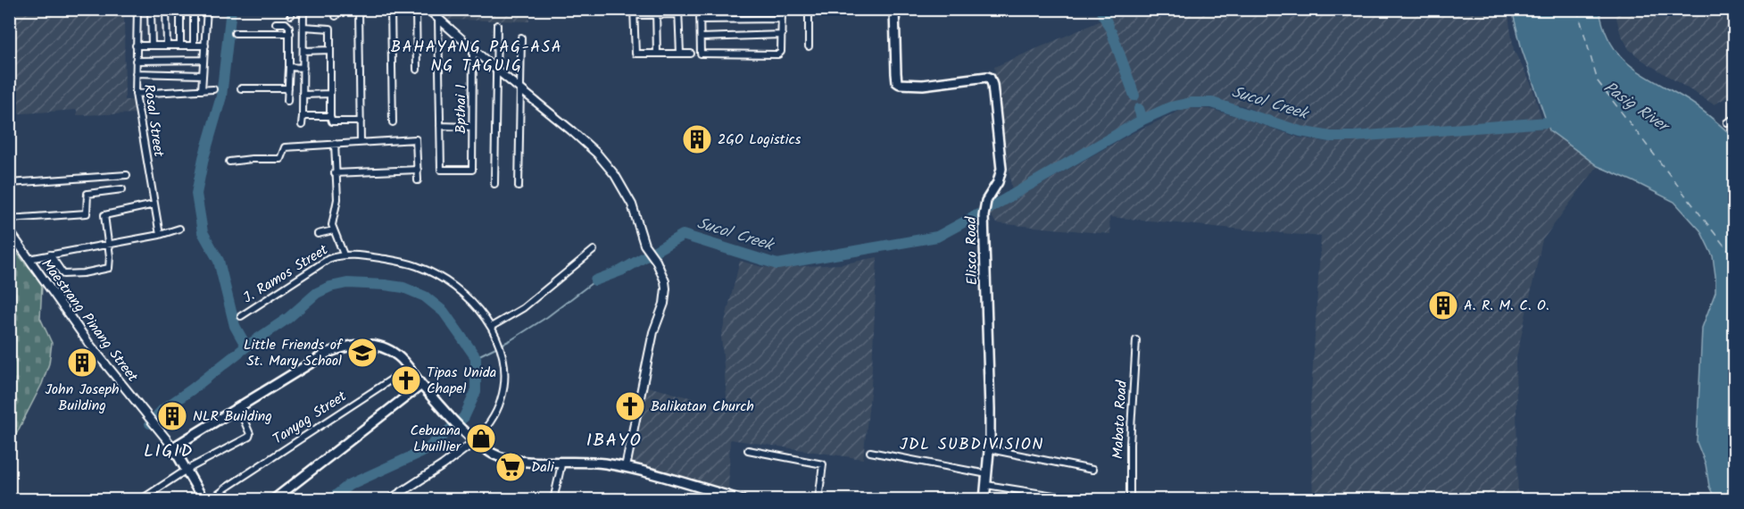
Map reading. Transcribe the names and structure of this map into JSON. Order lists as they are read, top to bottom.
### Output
{
  "streets": {
    "main road": ["Elisco Road"],
    "street": [
      "Bpthai 1",
      "Rosal Street",
      "J. Ramos Street",
      "Maestrang Pinang Street",
      "Tanyag Street",
      "Mabato Road"
    ]
  },
  "districts": [
    "BAHAYANG PAG-ASA NG TAGUIG",
    "IBAYO",
    "JDL SUBDIVISION",
    "LIGID"
  ],
  "water": ["Sucol Creek", "Pasig River"],
  "places": {
    "building": [
      "2GO Logistics",
      "A. R. M. C. O.",
      "John Joseph Building",
      "NLR Building"
    ],
    "school or university": ["Little Friends of St. Mary School"],
    "church": ["Tipas Unida Chapel", "Balikatan Church"],
    "shop": ["Cebuana Lhuillier"],
    "supermarket": ["Dali"]
  }
}
